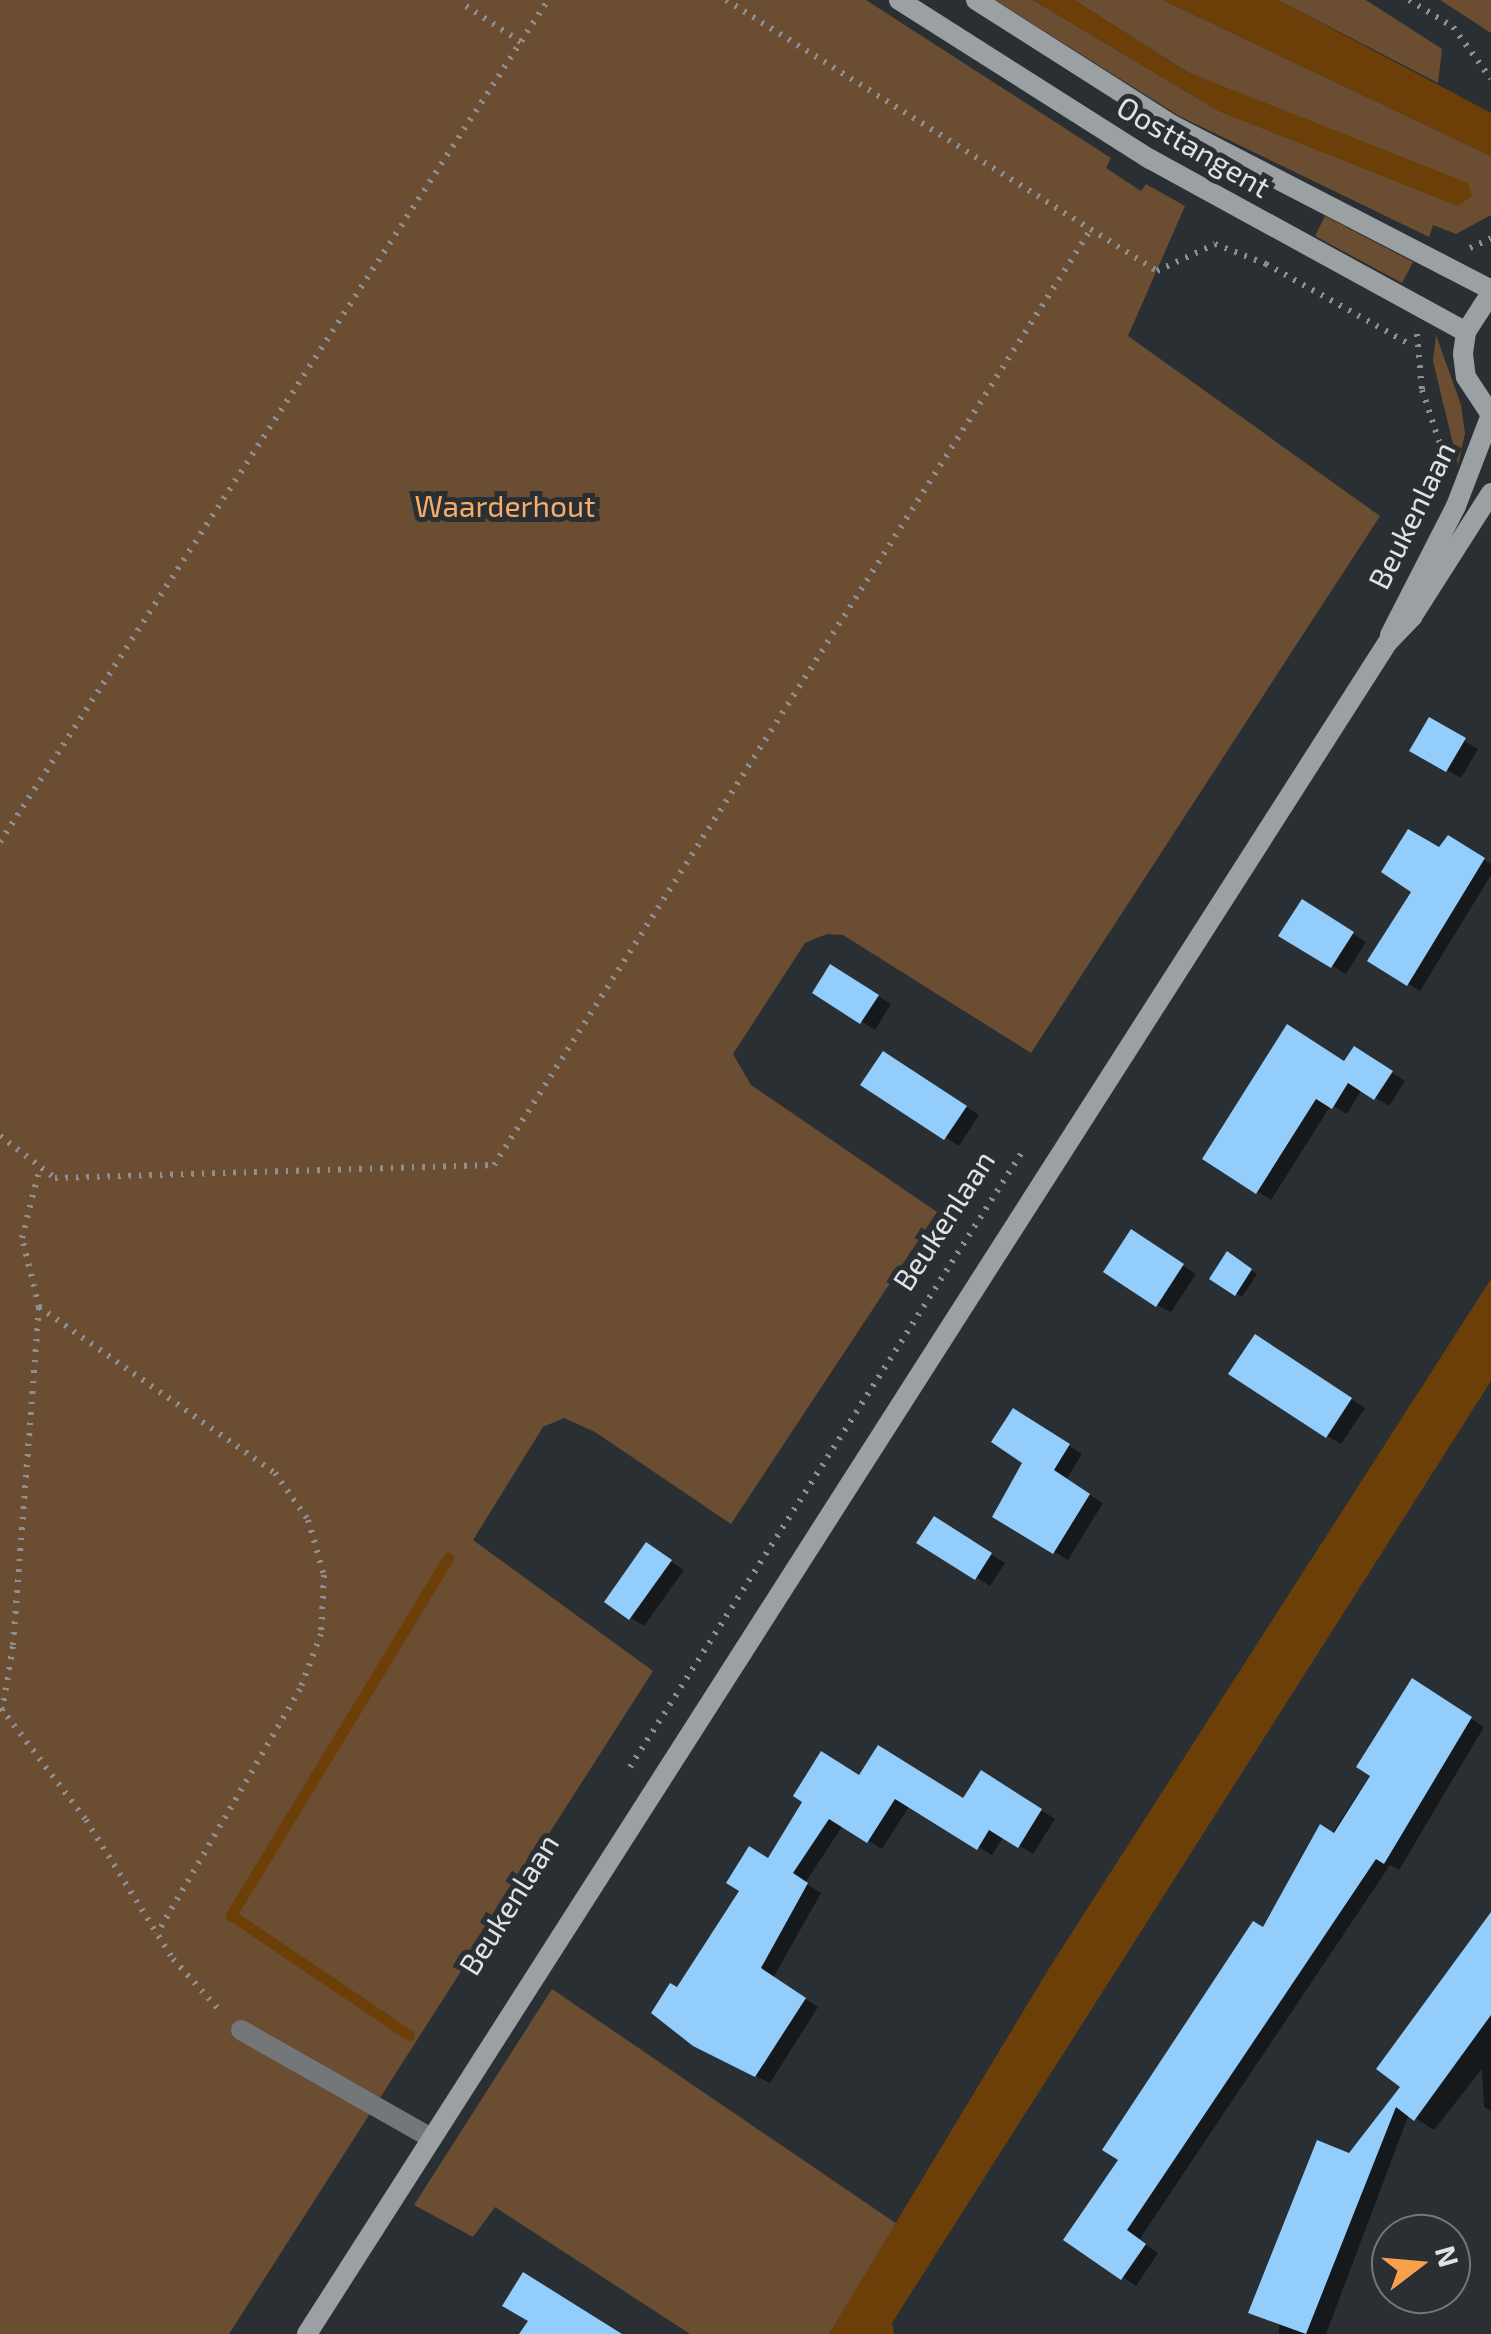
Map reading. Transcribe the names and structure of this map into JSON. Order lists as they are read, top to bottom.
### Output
{
  "streets": {
    "street": ["Oosttangent", "Beukenlaan"]
  },
  "parks": ["Waarderhout"],
  "north": "right"
}
